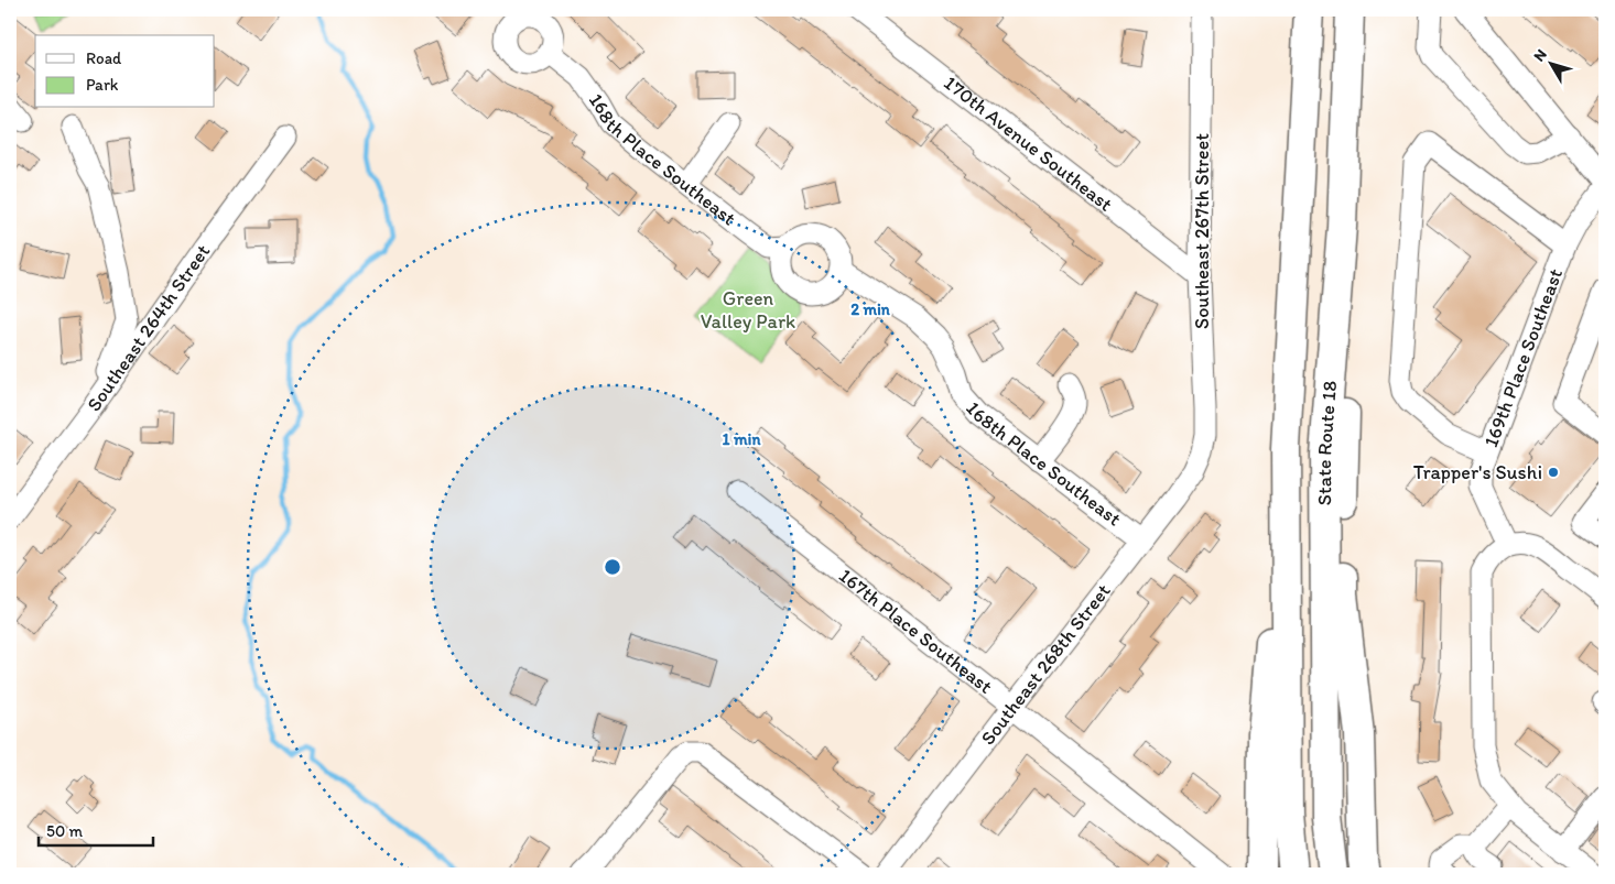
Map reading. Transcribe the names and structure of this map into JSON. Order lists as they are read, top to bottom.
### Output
{
  "streets": {
    "highway": ["State Route 18"],
    "street": [
      "170th Avenue Southeast",
      "168th Place Southeast",
      "Southeast 267th Street",
      "Southeast 264th Street",
      "169th Place Southeast",
      "167th Place Southeast",
      "Southeast 268th Street"
    ]
  },
  "crossings": [
    ["170th Avenue Southeast", "Southeast 267th Street"],
    ["168th Place Southeast", "Southeast 268th Street"],
    ["Southeast 267th Street", "Southeast 268th Street"],
    ["167th Place Southeast", "Southeast 268th Street"]
  ],
  "parks": ["Green Valley Park"],
  "places": ["Trapper's Sushi"],
  "legend": ["Road", "Park"],
  "scale_bar": "50 m",
  "north": "top left",
  "rings": ["2 min", "1 min"]
}
